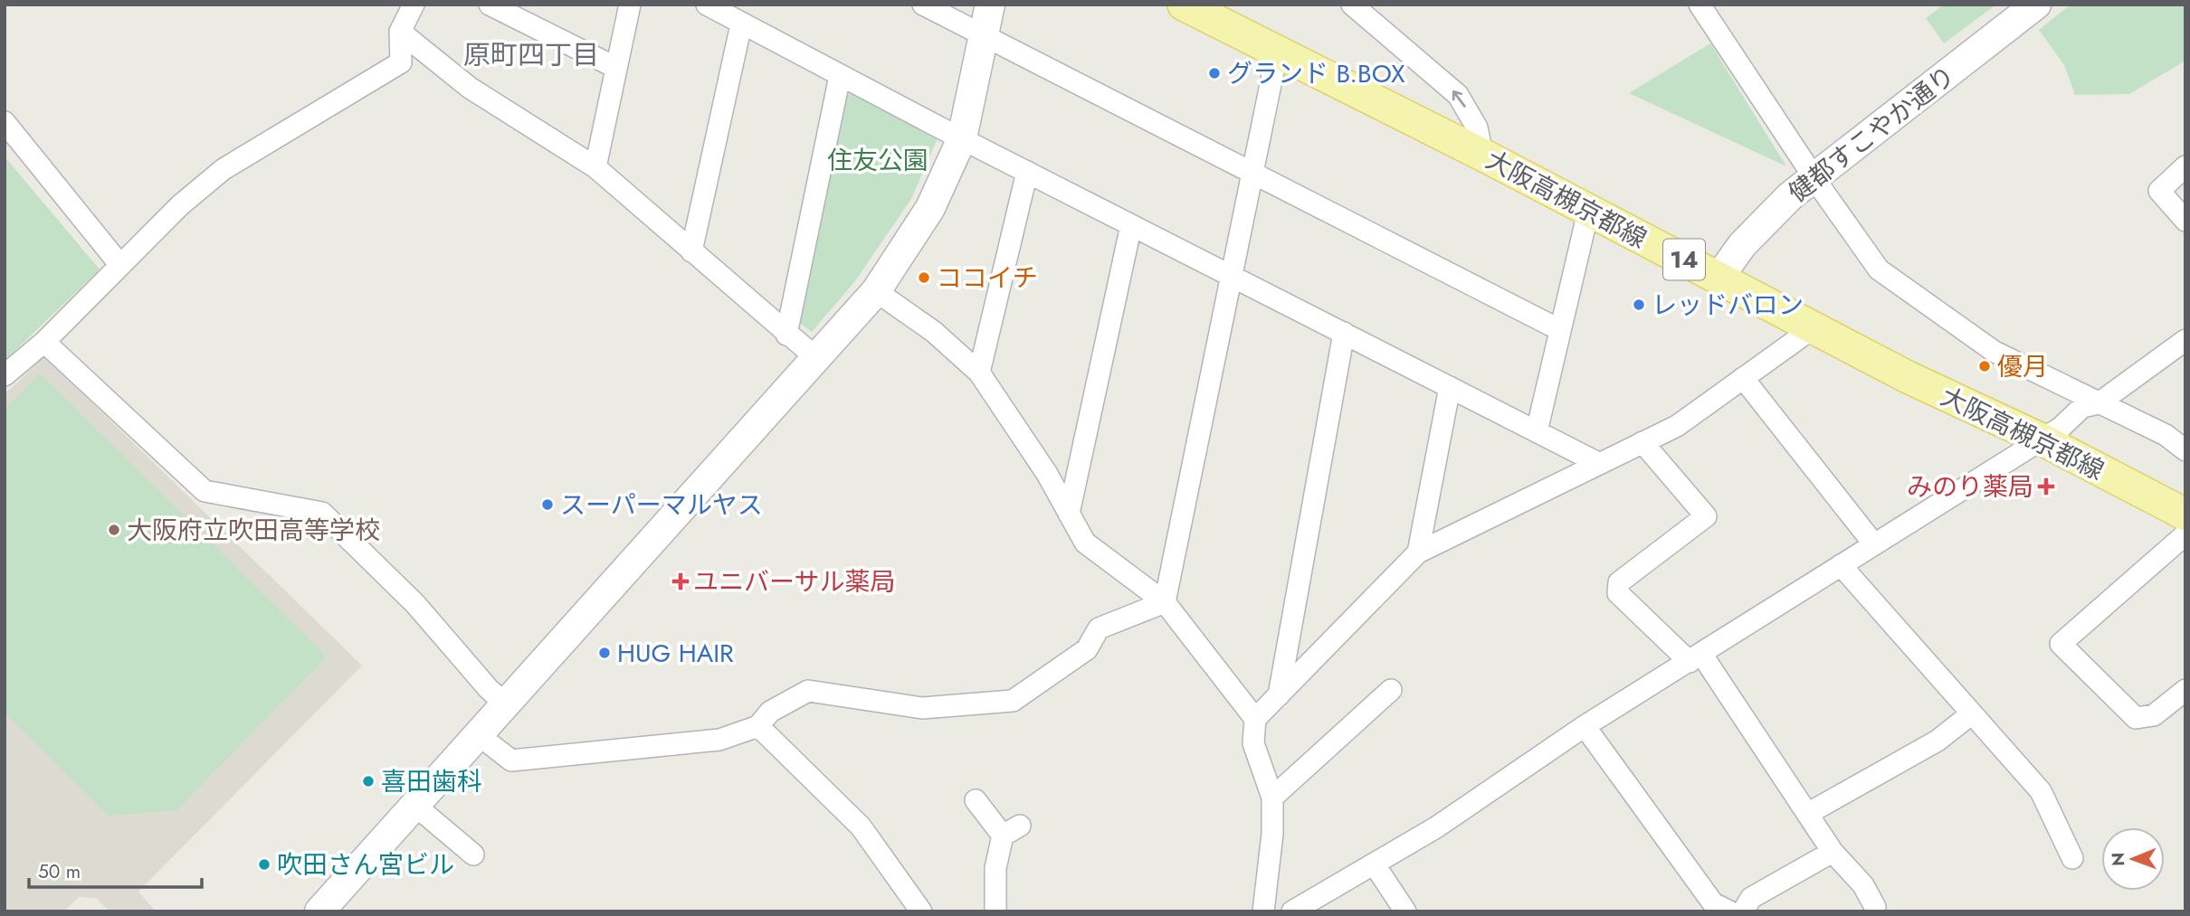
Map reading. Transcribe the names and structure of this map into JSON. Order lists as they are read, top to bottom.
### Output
{
  "streets": {
    "main road": ["大阪高槻京都線", "14"],
    "street": ["健都すこやか通り"]
  },
  "crossings": [
    ["健都すこやか通り", "大阪高槻京都線"]
  ],
  "districts": ["原町四丁目"],
  "parks": ["住友公園"],
  "places": {
    "other": [
      "グランド B.BOX",
      "ココイチ",
      "レッドバロン",
      "優月",
      "スーパーマルヤス",
      "大阪府立吹田高等学校",
      "HUG HAIR",
      "喜田歯科",
      "吹田さん宮ビル"
    ],
    "health": ["みのり薬局", "ユニバーサル薬局"]
  },
  "scale_bar": "50 m",
  "north": "left"
}
